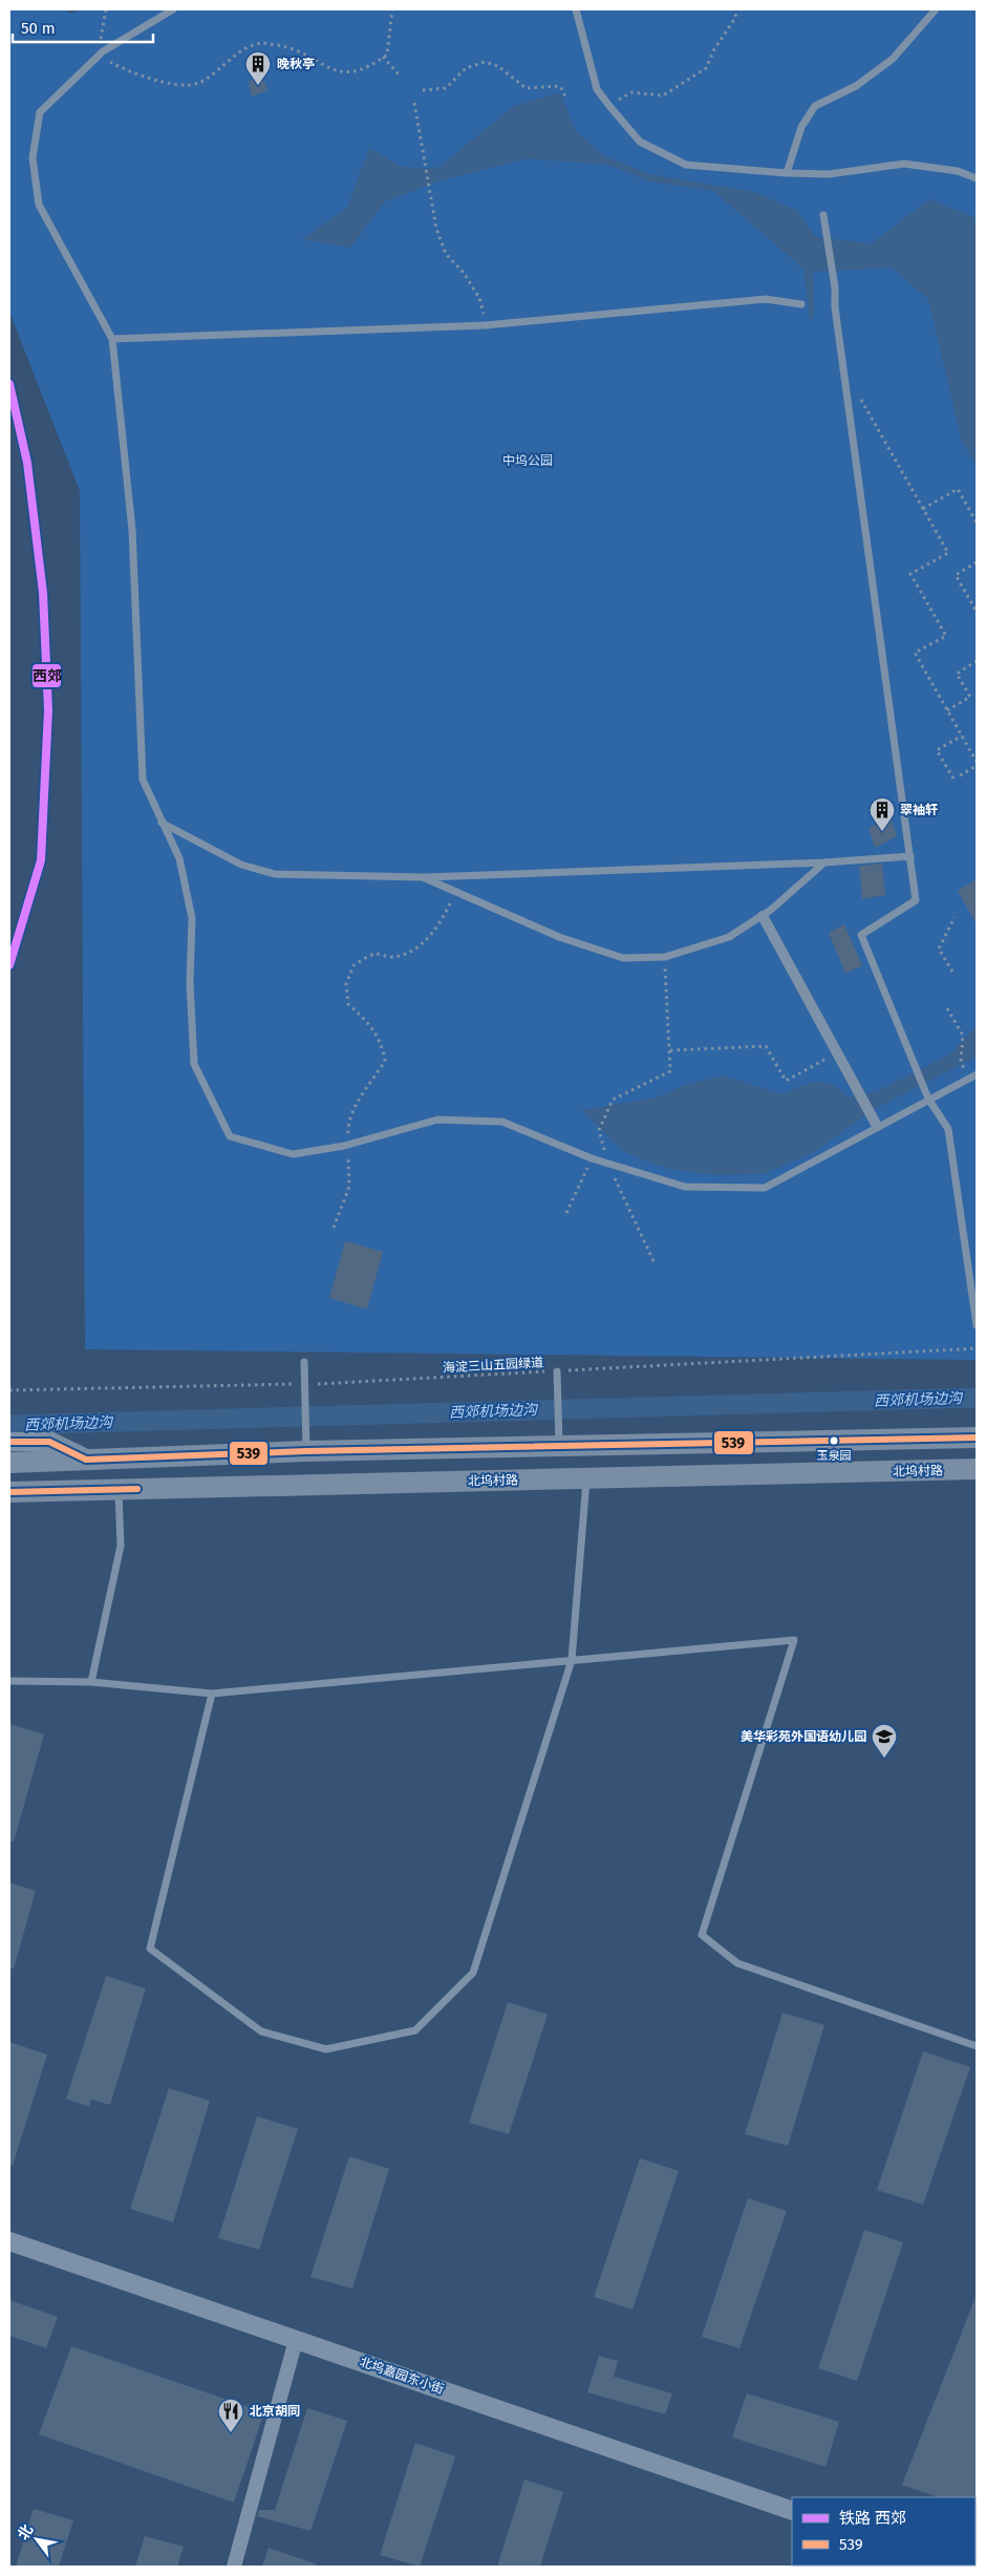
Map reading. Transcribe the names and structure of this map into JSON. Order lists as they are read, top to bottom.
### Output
{
  "streets": {
    "main road": ["北坞村路"],
    "street": ["北坞嘉园东小街"],
    "path": ["海淀三山五园绿道"]
  },
  "water": ["西郊机场边沟"],
  "parks": ["中坞公园"],
  "places": {
    "building": ["晚秋亭", "翠袖轩"],
    "other": ["玉泉园"],
    "school or university": ["美华彩苑外国语幼儿园"],
    "restaurant": ["北京胡同"]
  },
  "lines": ["rail line 西郊", "transit line 539"],
  "legend": ["铁路 西郊", "539"],
  "scale_bar": "50 m",
  "north": "top left"
}
